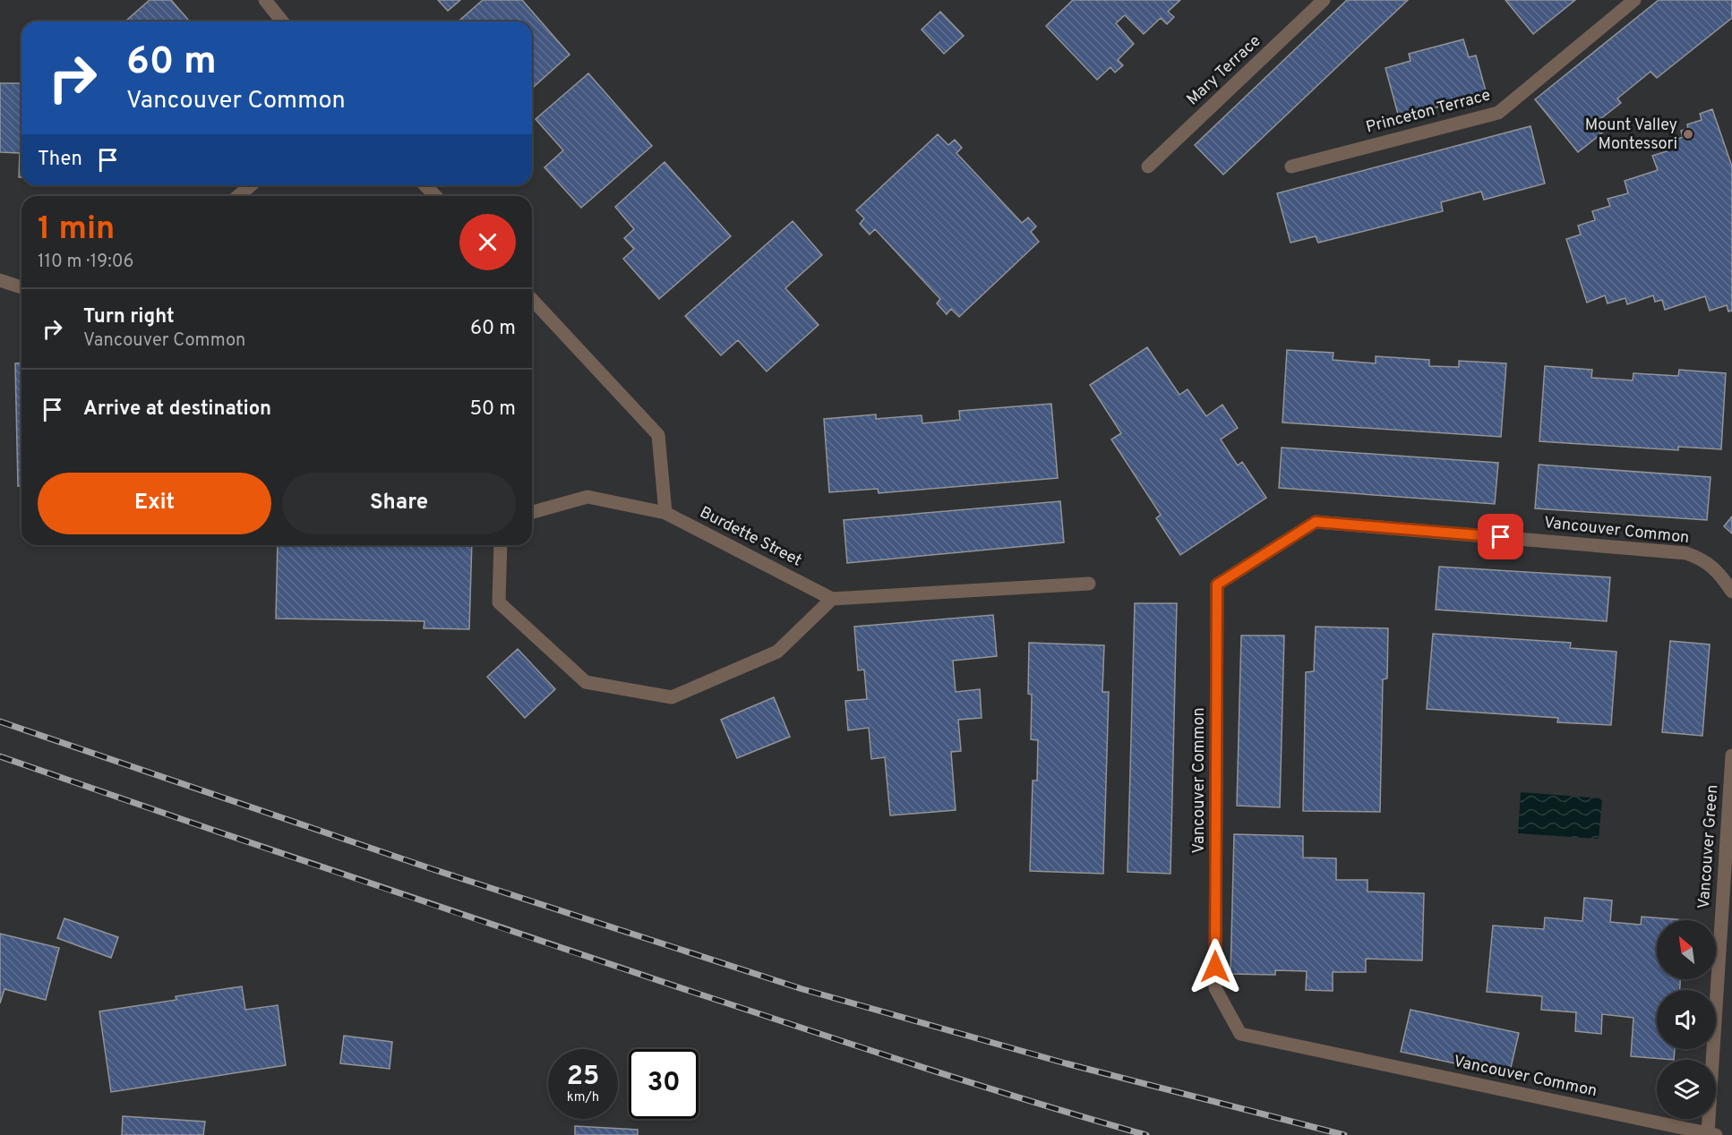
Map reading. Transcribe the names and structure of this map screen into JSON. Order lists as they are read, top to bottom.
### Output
{
  "streets": {
    "street": [
      "Mary Terrace",
      "Princeton Terrace",
      "Vancouver Common",
      "Burdette Street",
      "Vancouver Green"
    ]
  },
  "crossings": [
    ["Vancouver Common", "Vancouver Green"]
  ],
  "places": ["Mount Valley Montessori"],
  "north": "top left",
  "page": {
    "turn": ["60 m", "Vancouver Common"],
    "then": "Then",
    "heading": ["1 min", "110 m · 19:06"],
    "list": [
      {
        "name": "Turn right",
        "note": "Vancouver Common",
        "value": "60 m"
      },
      {
        "name": "Arrive at destination",
        "value": "50 m"
      }
    ],
    "buttons": ["Exit", "Share"],
    "speed": "25 km/h",
    "limit": "30"
  }
}
